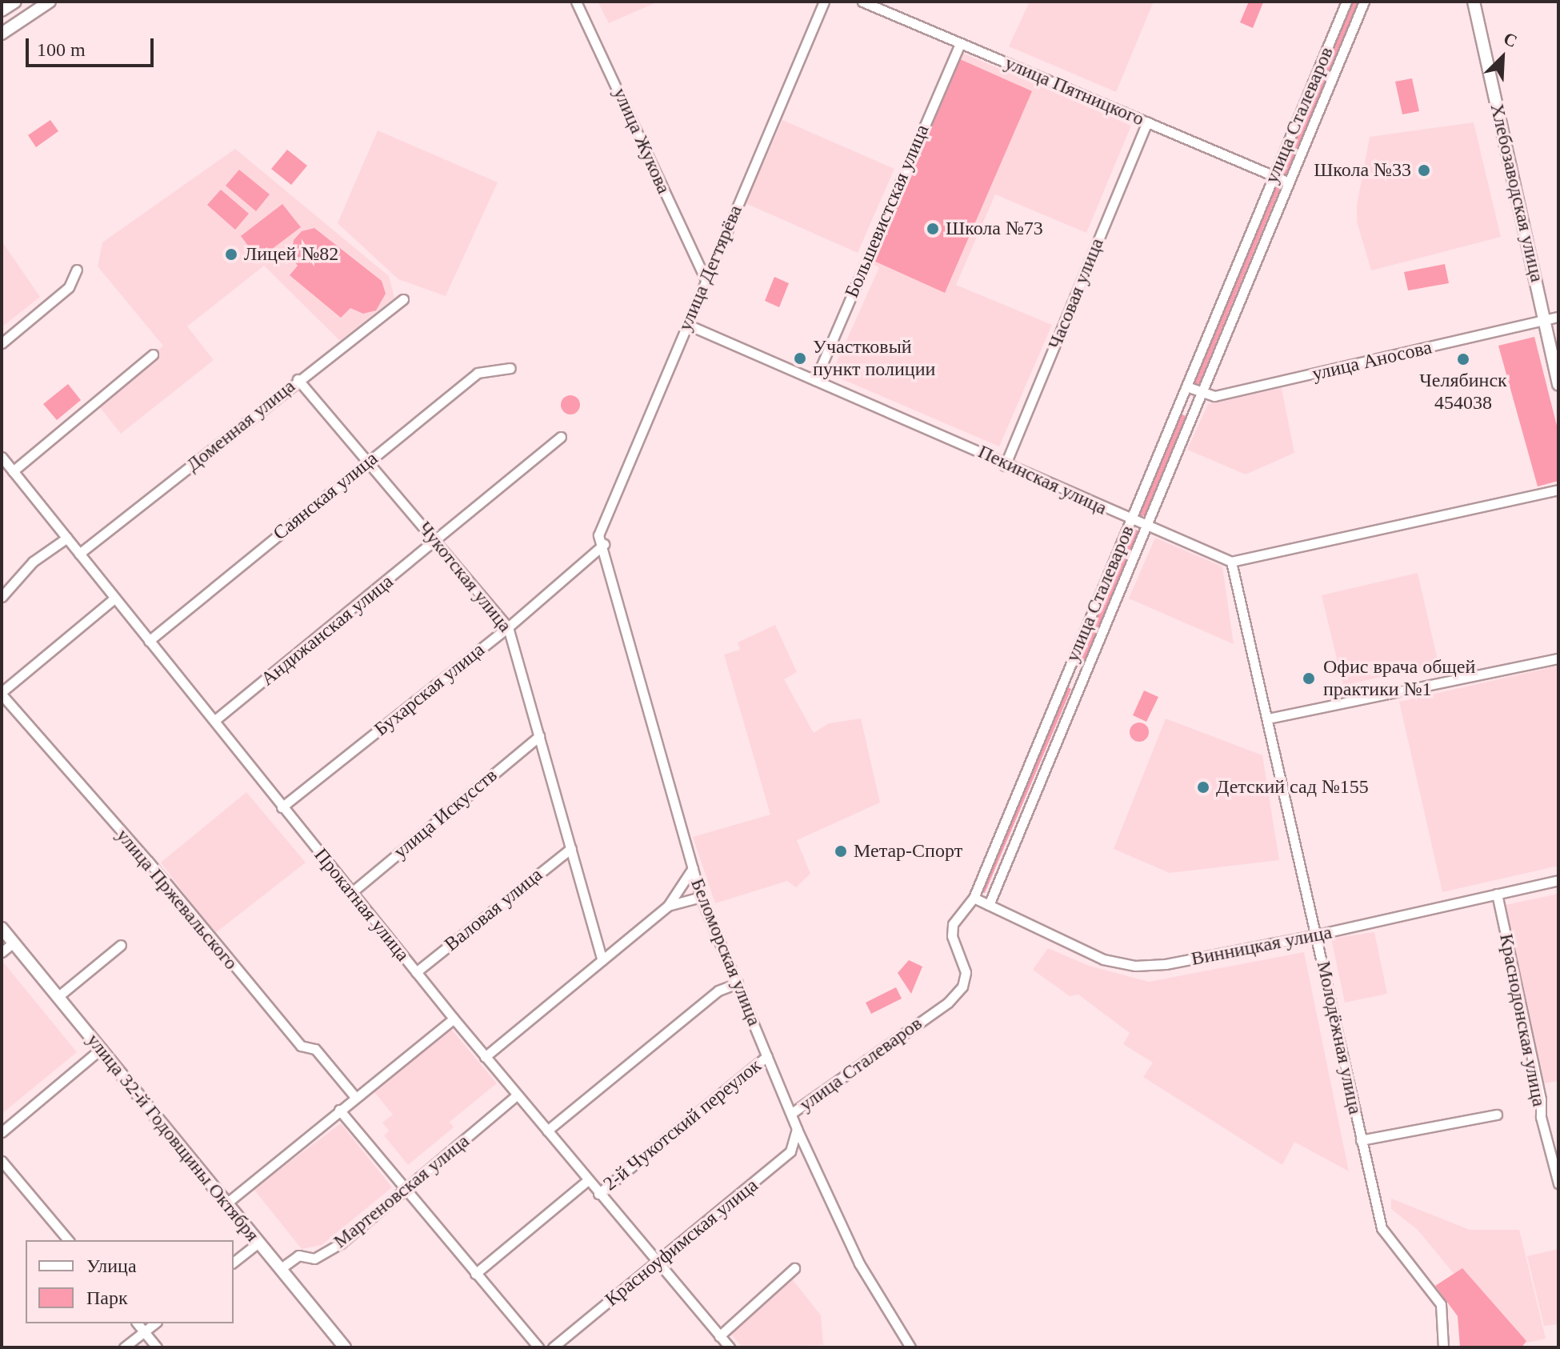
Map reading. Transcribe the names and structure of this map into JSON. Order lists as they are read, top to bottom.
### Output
{
  "streets": {
    "main road": ["Хлебозаводская улица", "улица 32-й Годовщины Октября"],
    "street": [
      "улица Пятницкого",
      "улица Сталеваров",
      "улица Жукова",
      "Большевистская улица",
      "улица Дегтярёва",
      "Часовая улица",
      "улица Аносова",
      "Доменная улица",
      "Пекинская улица",
      "Саянская улица",
      "Чукотская улица",
      "Андижанская улица",
      "Бухарская улица",
      "улица Искусств",
      "улица Пржевальского",
      "Прокатная улица",
      "Валовая улица",
      "Винницкая улица",
      "Беломорская улица",
      "Краснодонская улица",
      "Молодёжная улица",
      "2-й Чукотский переулок",
      "Мартеновская улица",
      "Красноуфимская улица"
    ]
  },
  "crossings": [
    ["улица Пятницкого", "улица Сталеваров"],
    ["улица Пятницкого", "Большевистская улица"],
    ["улица Пятницкого", "Часовая улица"],
    ["улица Сталеваров", "улица Аносова"],
    ["улица Сталеваров", "Пекинская улица"],
    ["улица Сталеваров", "Винницкая улица"],
    ["улица Сталеваров", "Беломорская улица"],
    ["улица Жукова", "улица Дегтярёва"],
    ["Хлебозаводская улица", "улица Аносова"],
    ["Большевистская улица", "Пекинская улица"],
    ["улица Дегтярёва", "Пекинская улица"],
    ["улица Дегтярёва", "Беломорская улица"],
    ["Часовая улица", "Пекинская улица"],
    ["Доменная улица", "Чукотская улица"],
    ["Доменная улица", "Прокатная улица"],
    ["Пекинская улица", "Молодёжная улица"],
    ["Саянская улица", "Чукотская улица"],
    ["Саянская улица", "Прокатная улица"],
    ["Чукотская улица", "Андижанская улица"],
    ["Чукотская улица", "Бухарская улица"],
    ["Чукотская улица", "улица Искусств"],
    ["Чукотская улица", "Валовая улица"],
    ["Андижанская улица", "Прокатная улица"],
    ["Бухарская улица", "Прокатная улица"],
    ["Бухарская улица", "Беломорская улица"],
    ["улица Искусств", "Прокатная улица"],
    ["Прокатная улица", "Валовая улица"],
    ["Прокатная улица", "2-й Чукотский переулок"],
    ["Прокатная улица", "Мартеновская улица"],
    ["Прокатная улица", "Красноуфимская улица"],
    ["Винницкая улица", "Краснодонская улица"],
    ["Винницкая улица", "Молодёжная улица"],
    ["Беломорская улица", "2-й Чукотский переулок"],
    ["Беломорская улица", "Красноуфимская улица"],
    ["улица 32-й Годовщины Октября", "Мартеновская улица"]
  ],
  "places": [
    "Школа №33",
    "Школа №73",
    "Лицей №82",
    "Участковый пункт полиции",
    "Челябинск 454038",
    "Офис врача общей практики №1",
    "Детский сад №155",
    "Метар-Спорт"
  ],
  "legend": ["Улица", "Парк"],
  "scale_bar": "100 m",
  "north": "top right"
}
